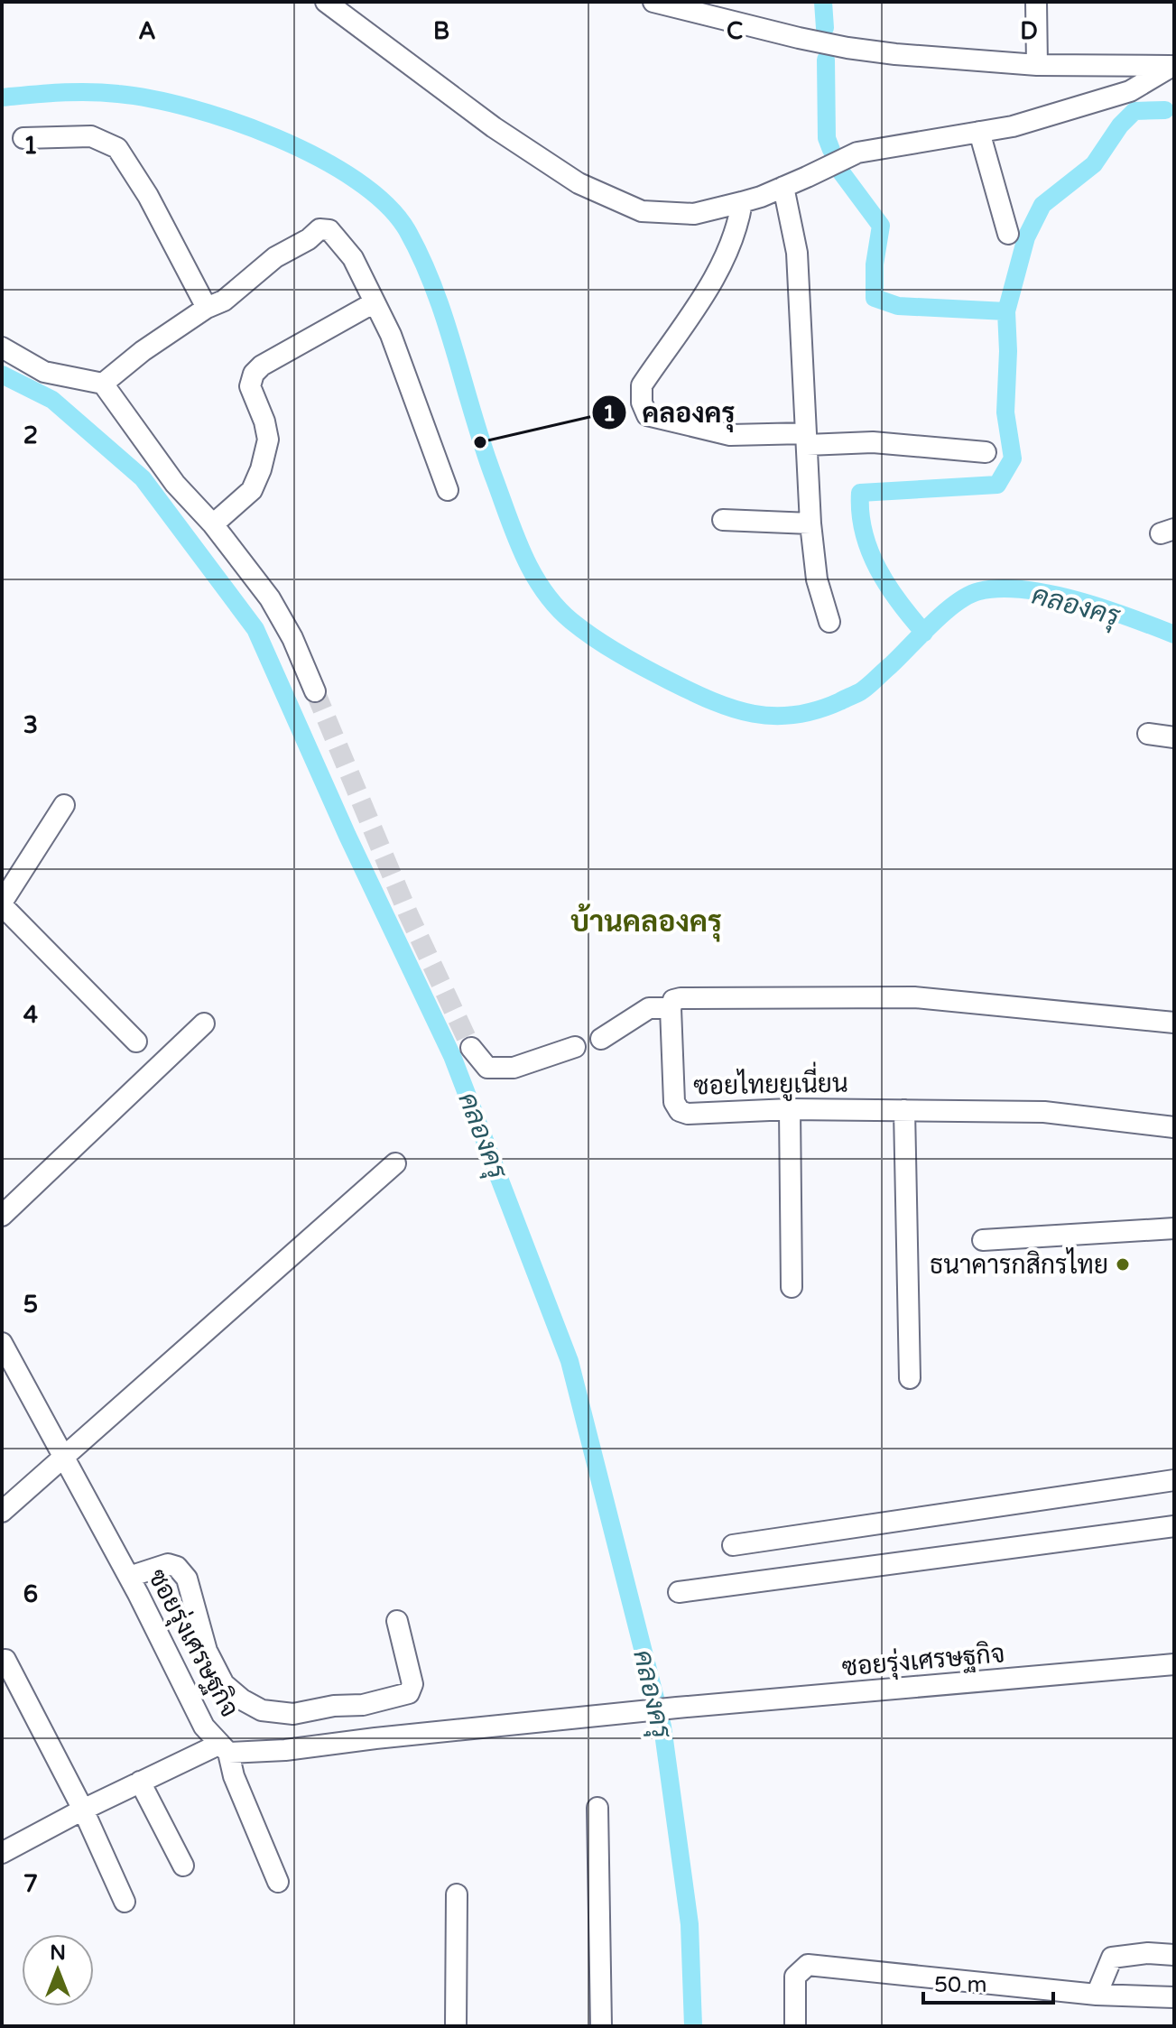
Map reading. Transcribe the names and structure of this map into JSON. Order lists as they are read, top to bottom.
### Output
{
  "streets": {
    "street": ["ซอยไทยยูเนี่ยน", "ซอยรุ่งเศรษฐกิจ"]
  },
  "districts": ["บ้านคลองครุ"],
  "water": ["คลองครุ"],
  "places": ["คลองครุ", "ธนาคารกสิกรไทย"],
  "scale_bar": "50 m",
  "north": "top",
  "grid": {
    "columns": [
      "A",
      "B",
      "C",
      "D"
    ],
    "rows": [
      "1",
      "2",
      "3",
      "4",
      "5",
      "6",
      "7"
    ]
  }
}
